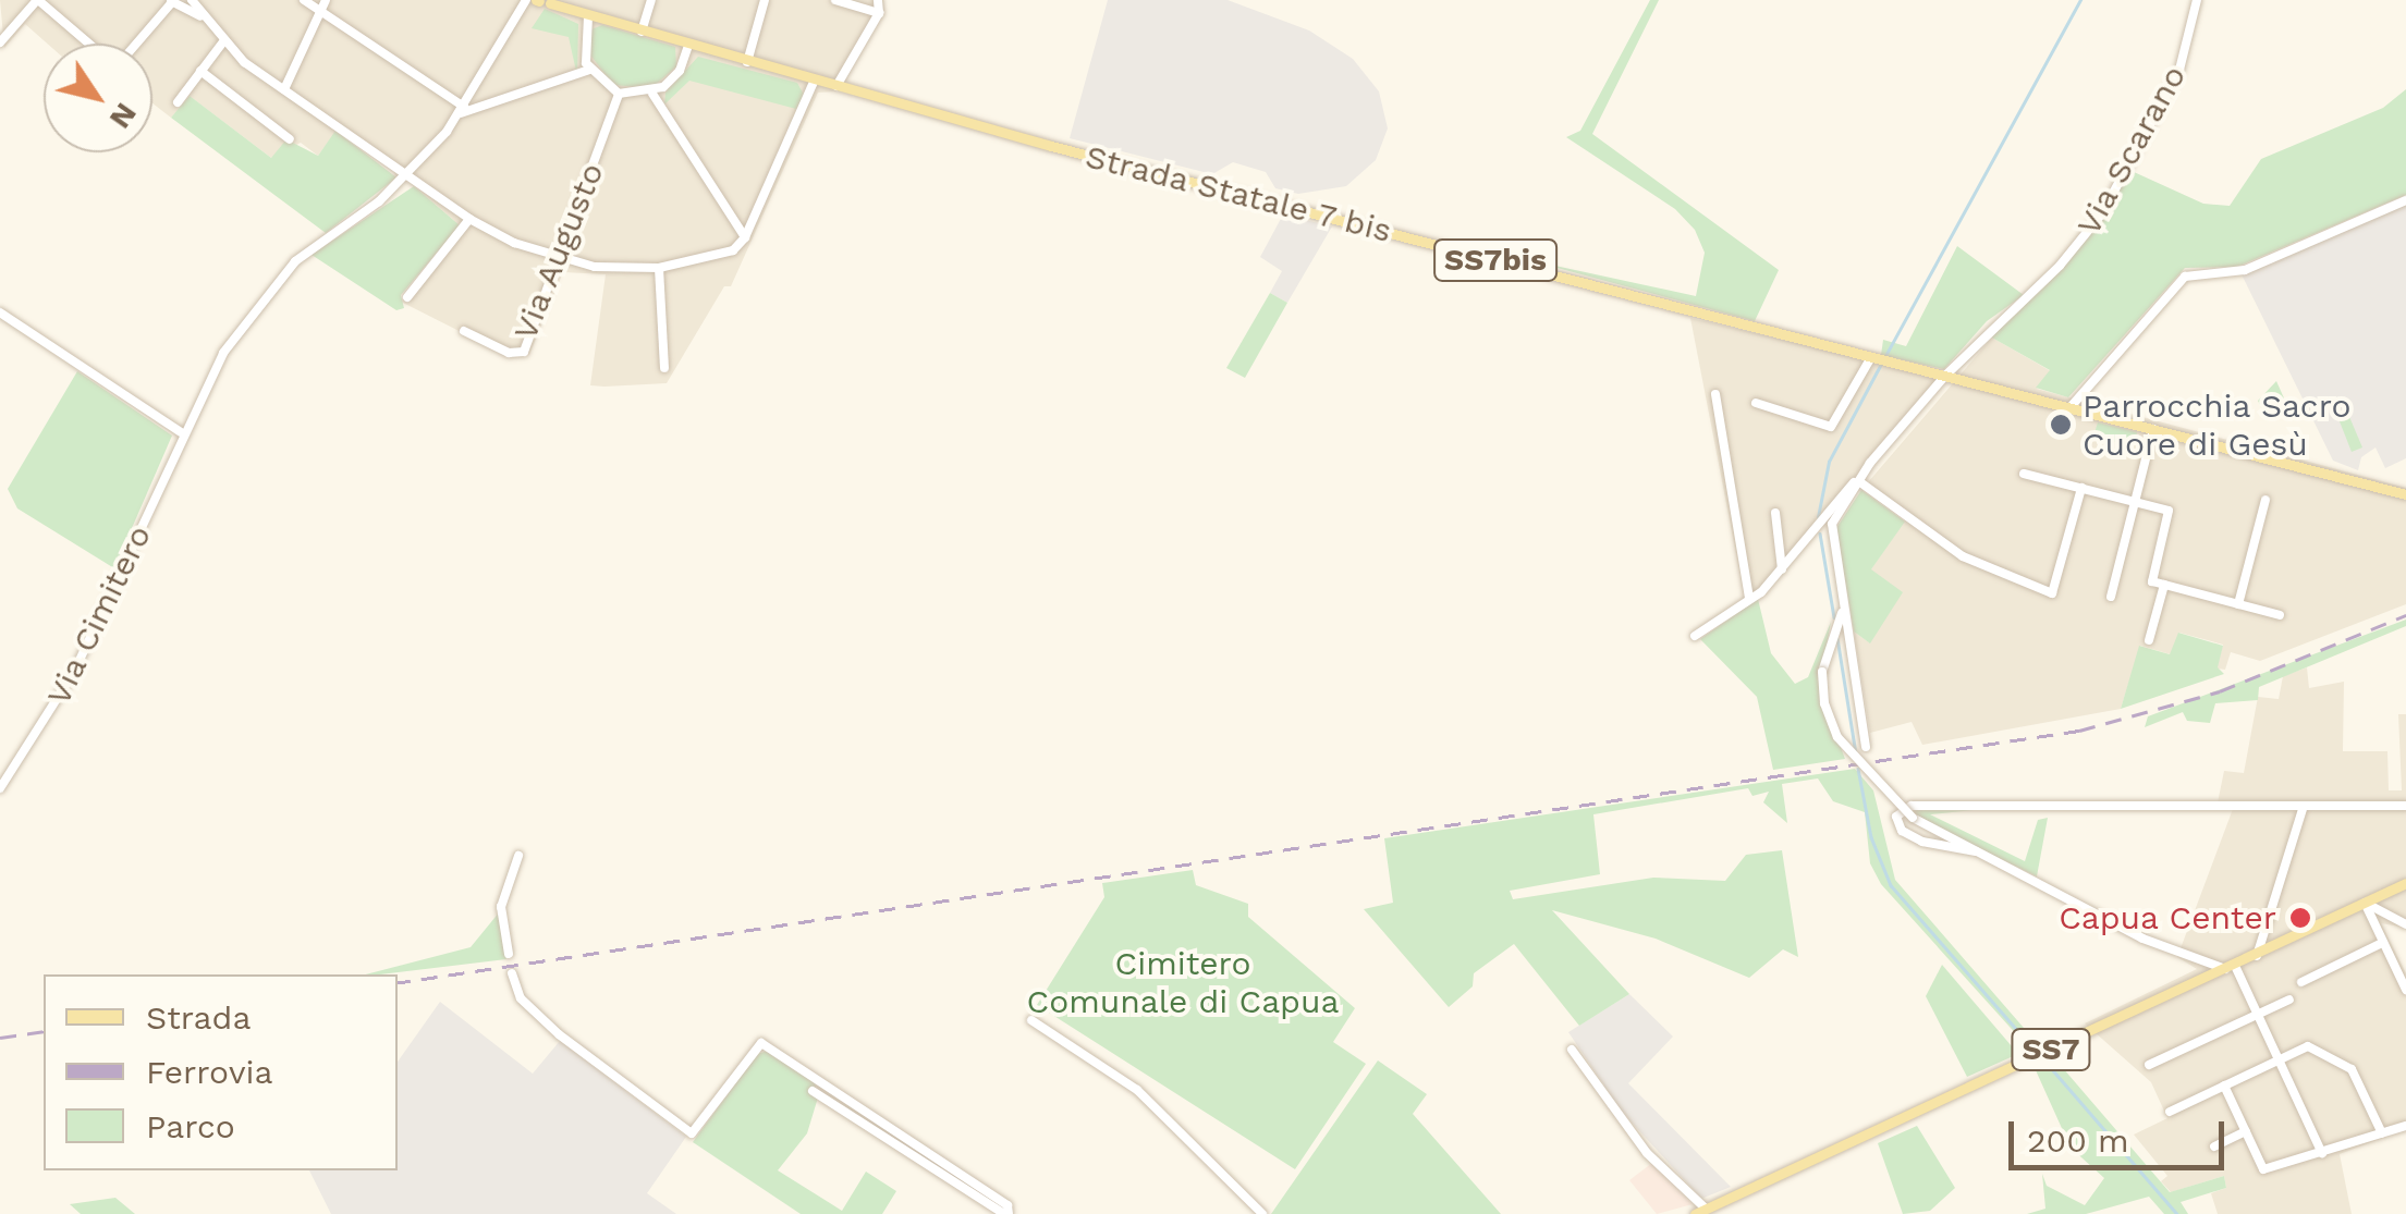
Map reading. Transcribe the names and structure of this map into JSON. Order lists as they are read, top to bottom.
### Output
{
  "streets": {
    "main road": ["Strada Statale 7 bis", "SS7bis", "SS7"],
    "street": ["Via Scarano", "Via Augusto", "Via Cimitero"]
  },
  "crossings": [
    ["Via Scarano", "Strada Statale 7 bis"],
    ["Strada Statale 7 bis", "SS7bis"]
  ],
  "parks": ["Cimitero Comunale di Capua"],
  "places": ["Parrocchia Sacro Cuore di Gesù", "Capua Center"],
  "legend": ["Strada", "Ferrovia", "Parco"],
  "scale_bar": "200 m",
  "north": "bottom right"
}
